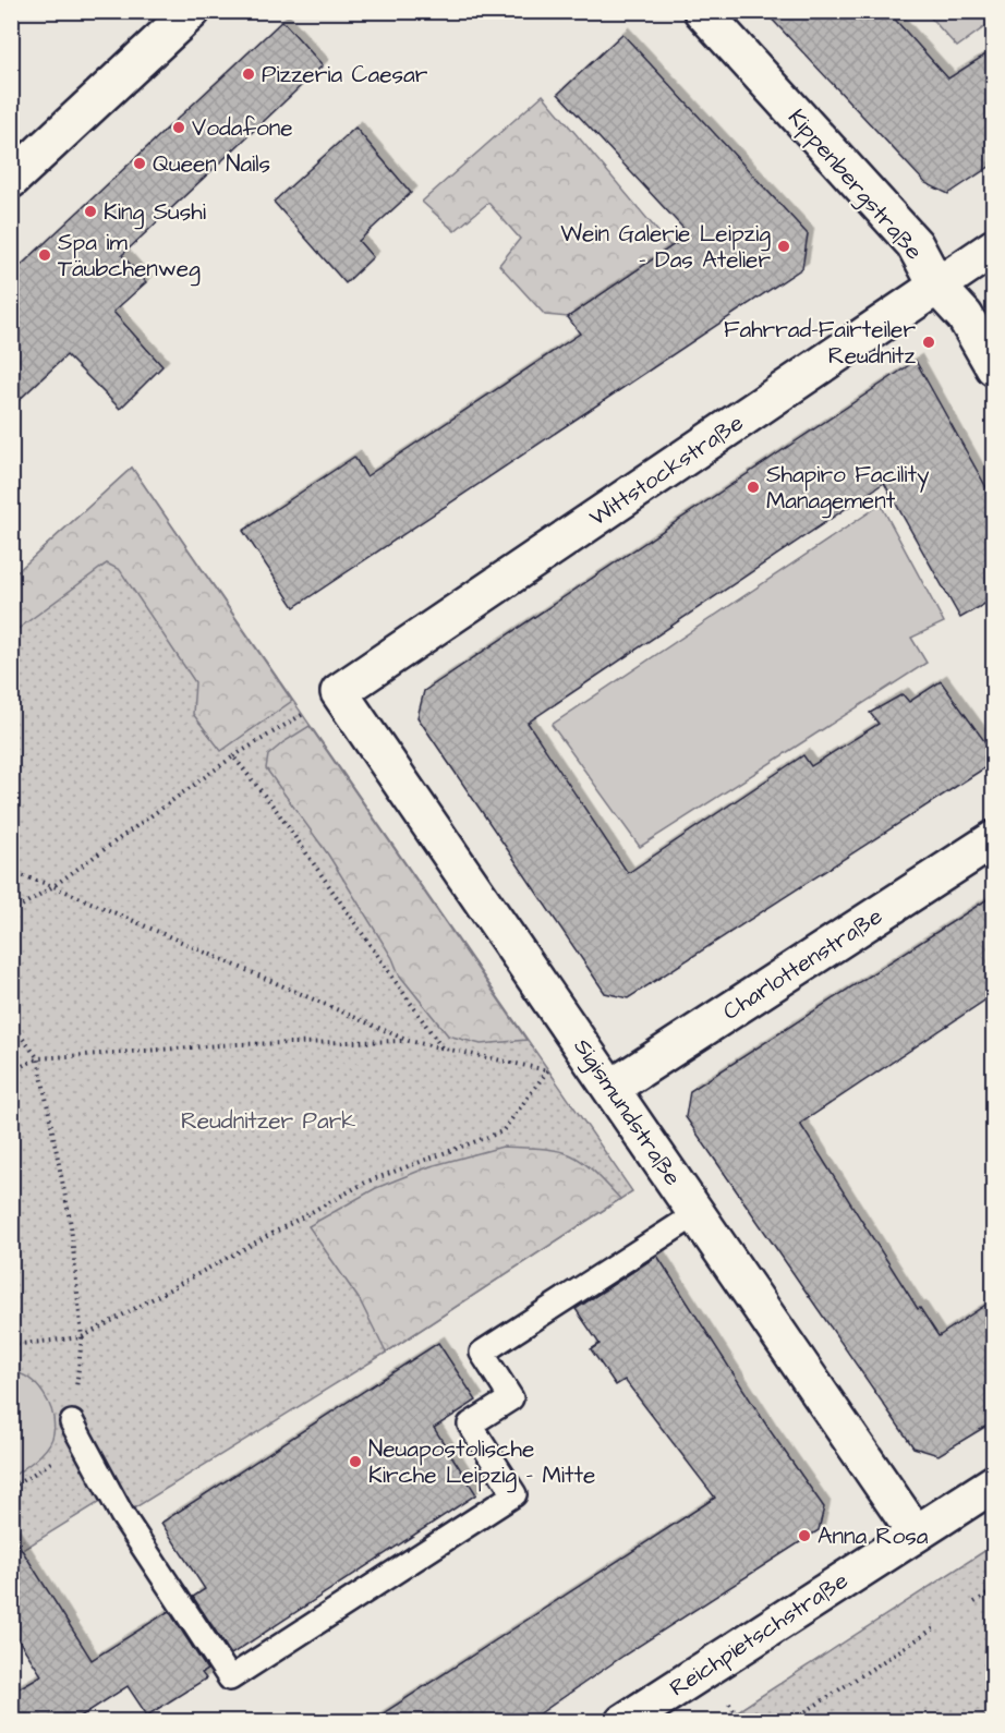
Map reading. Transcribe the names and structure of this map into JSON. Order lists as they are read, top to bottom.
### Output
{
  "streets": {
    "street": [
      "Kippenbergstraße",
      "Wittstockstraße",
      "Charlottenstraße",
      "Sigismundstraße",
      "Reichpietschstraße"
    ]
  },
  "crossings": [
    ["Kippenbergstraße", "Wittstockstraße"],
    ["Wittstockstraße", "Sigismundstraße"],
    ["Charlottenstraße", "Sigismundstraße"],
    ["Sigismundstraße", "Reichpietschstraße"]
  ],
  "parks": ["Reudnitzer Park"],
  "places": [
    "Pizzeria Caesar",
    "Vodafone",
    "Queen Nails",
    "King Sushi",
    "Wein Galerie Leipzig - Das Atelier",
    "Spa im Täubchenweg",
    "Fahrrad-Fairteiler Reudnitz",
    "Shapiro Facility Management",
    "Neuapostolische Kirche Leipzig - Mitte",
    "Anna Rosa"
  ]
}
